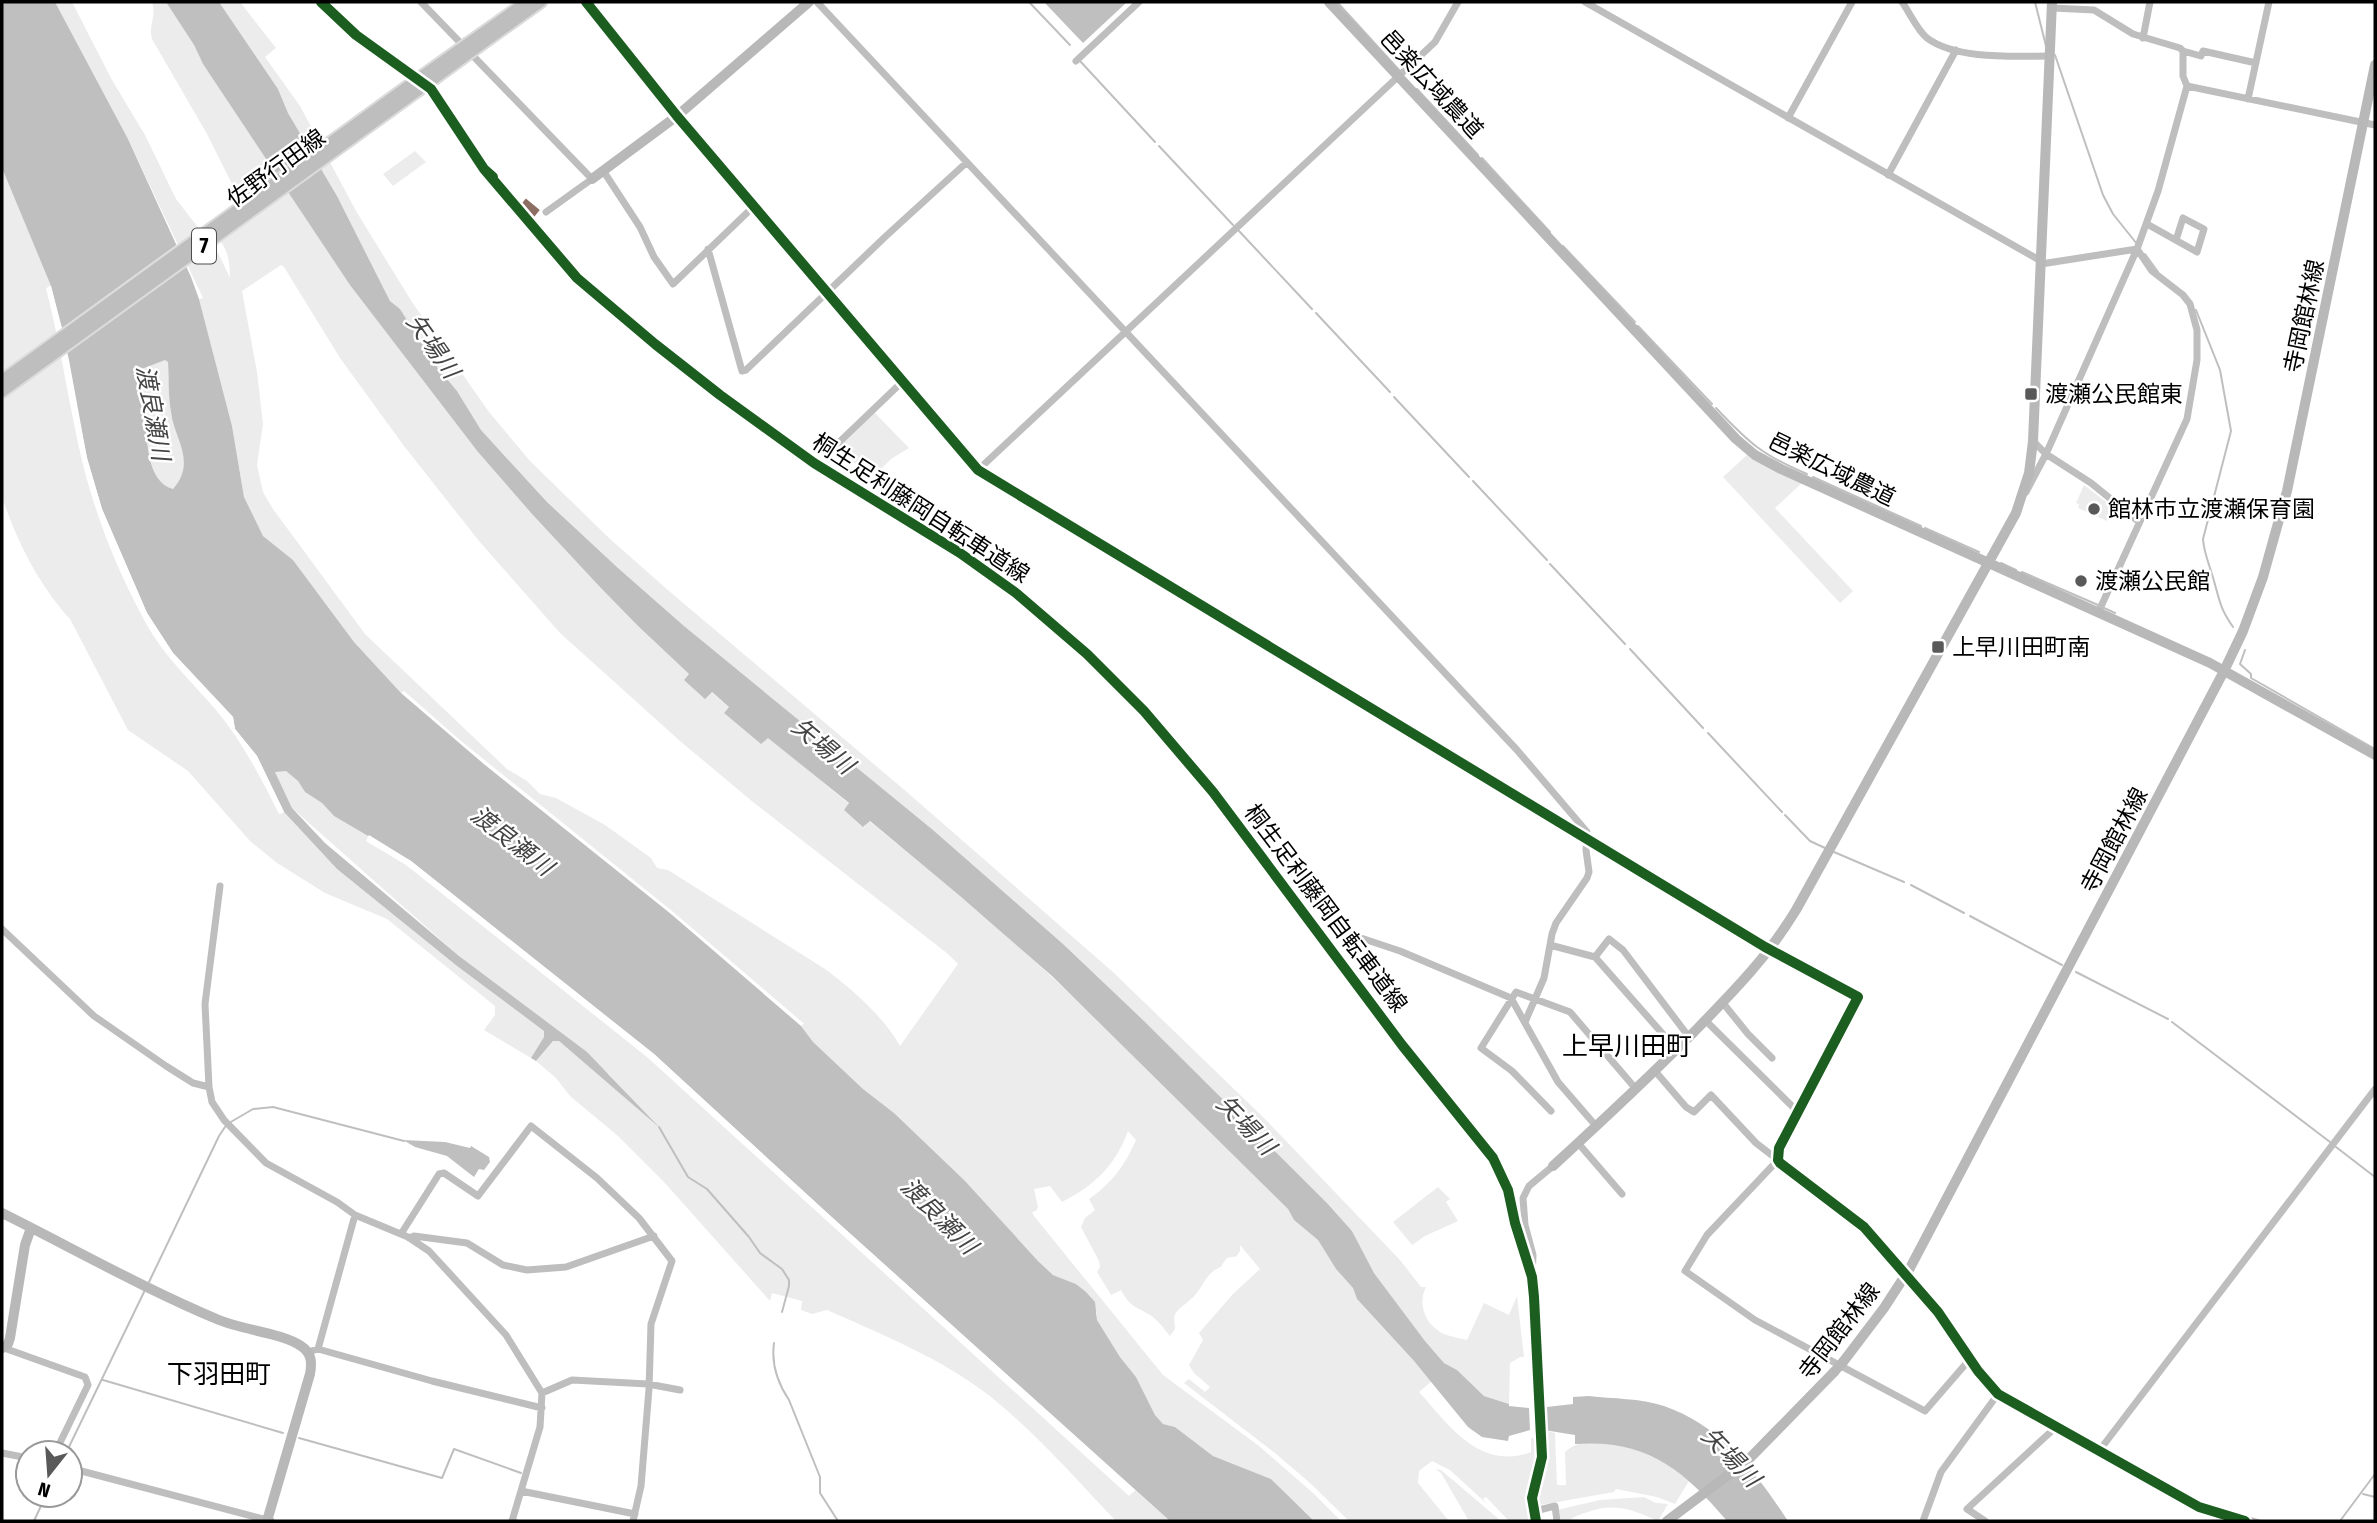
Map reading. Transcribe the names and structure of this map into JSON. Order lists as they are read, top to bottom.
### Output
{
  "streets": {
    "main road": ["佐野行田線", "7"],
    "street": ["邑楽広域農道", "寺岡館林線"],
    "cycle path": ["桐生足利藤岡自転車道線"]
  },
  "crossings": [
    ["邑楽広域農道", "寺岡館林線"]
  ],
  "districts": ["上早川田町", "下羽田町"],
  "water": ["矢場川", "渡良瀬川"],
  "places": {
    "transit": ["渡瀬公民館東", "上早川田町南"],
    "other": ["館林市立渡瀬保育園", "渡瀬公民館"]
  },
  "north": "bottom"
}
